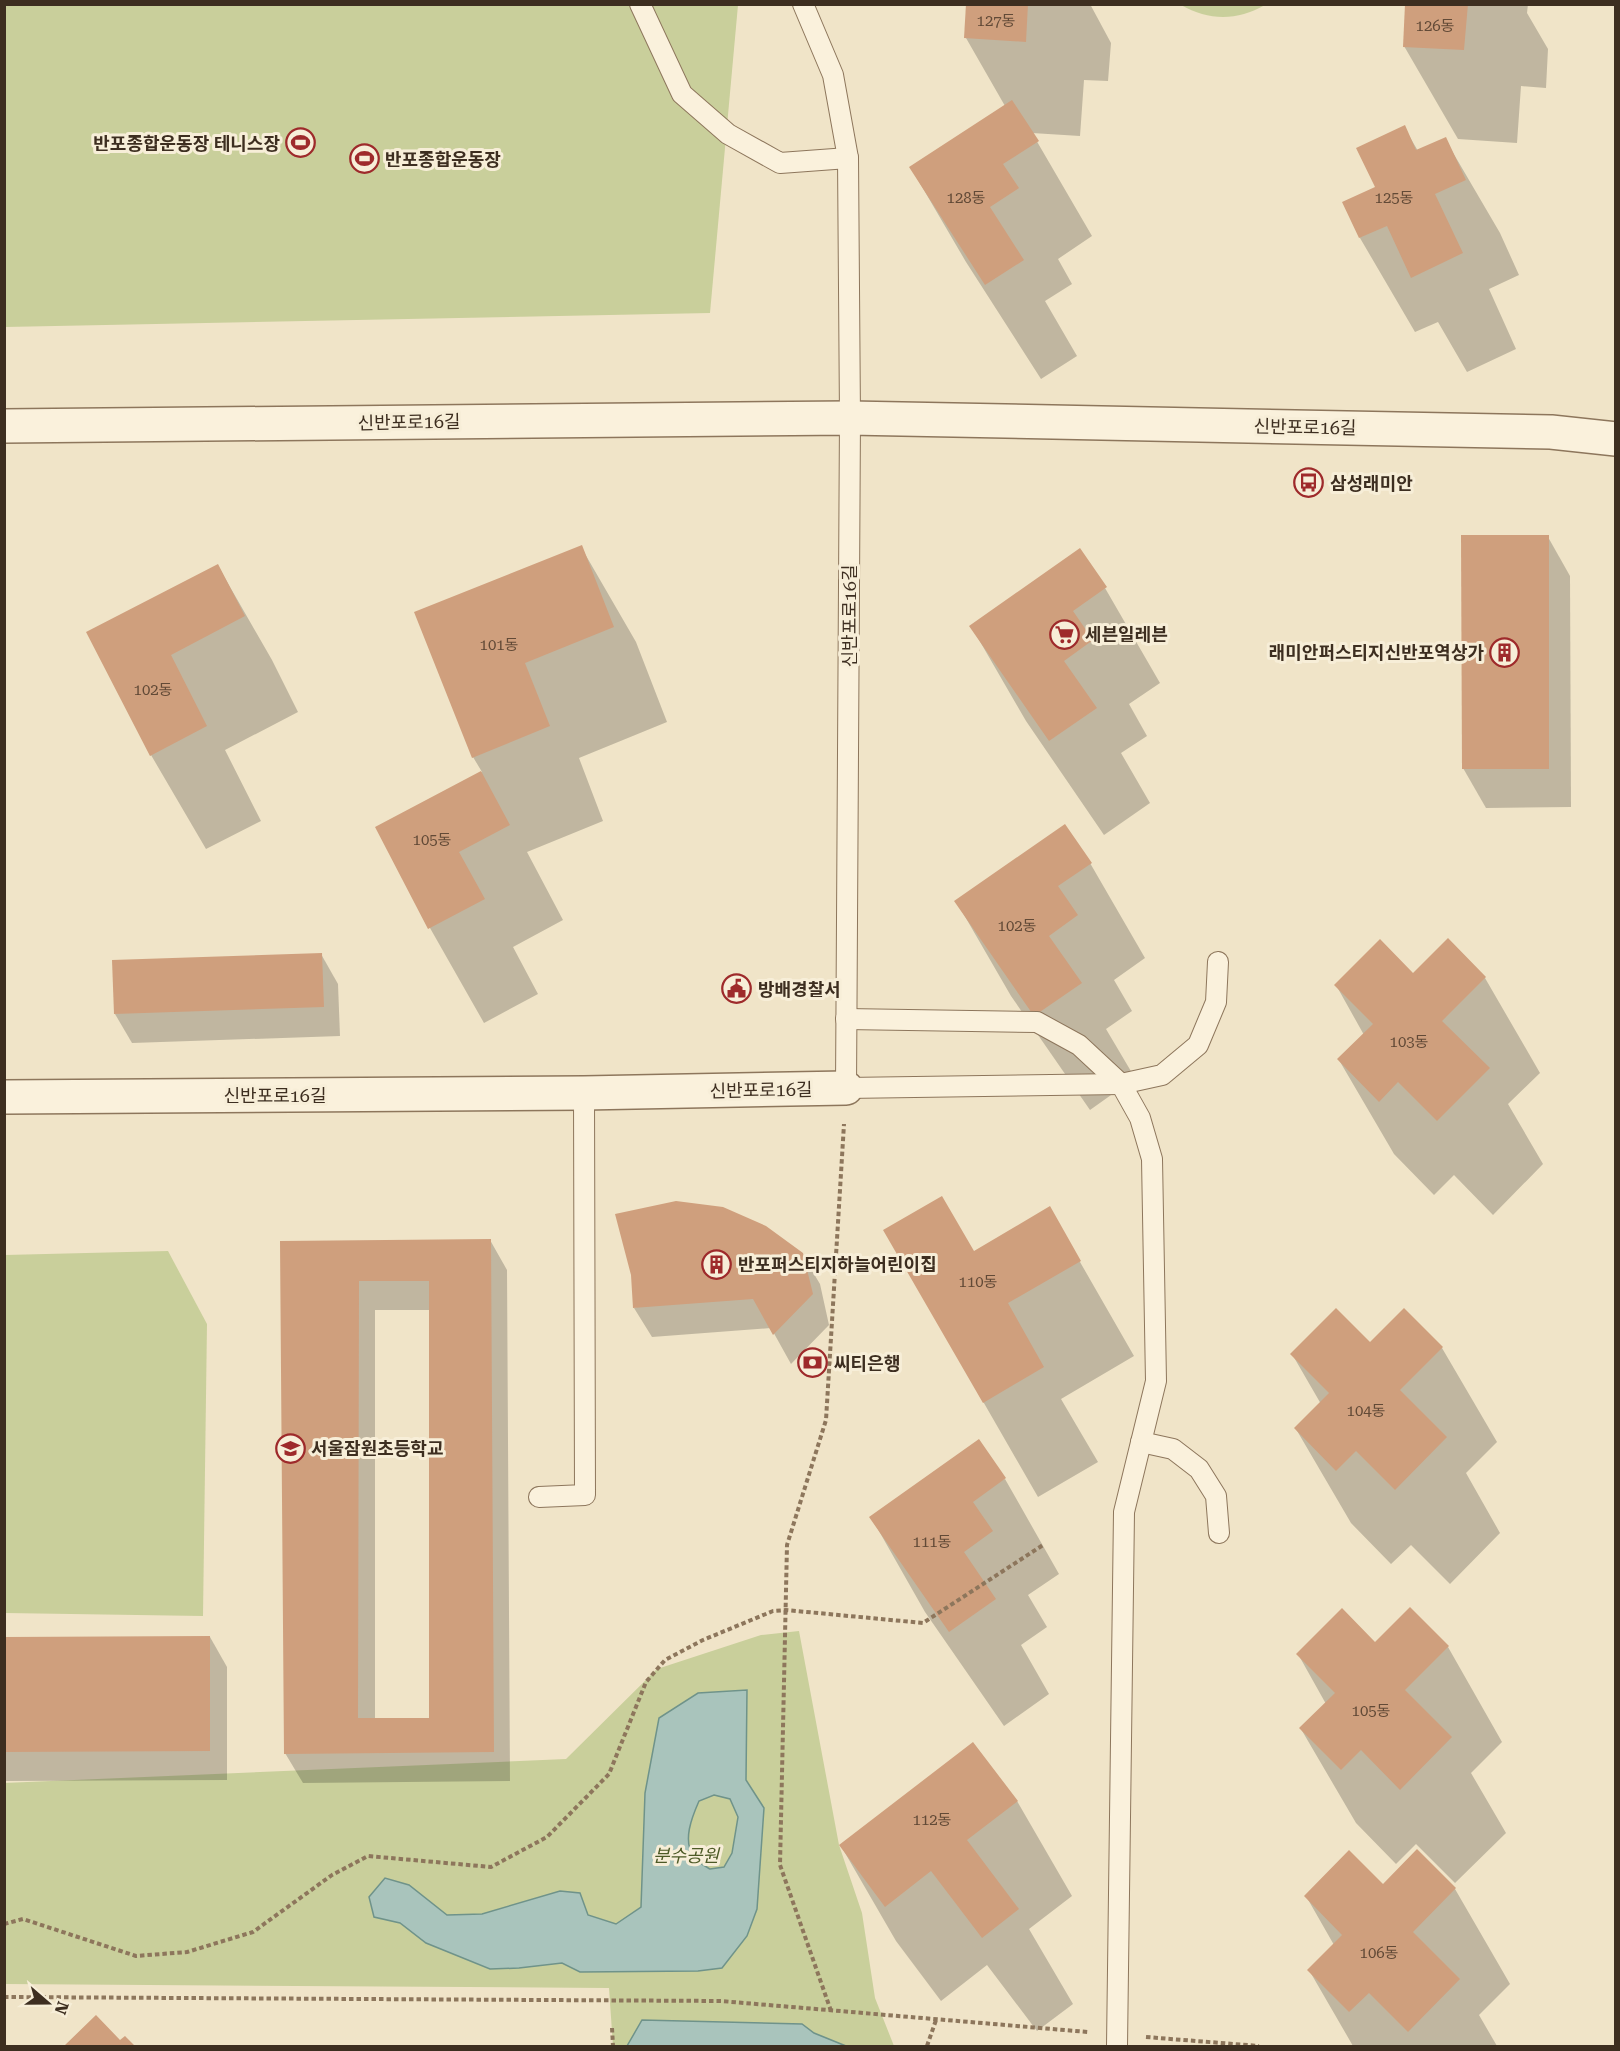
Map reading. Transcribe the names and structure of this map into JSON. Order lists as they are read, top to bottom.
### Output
{
  "streets": {
    "street": ["신반포로16길"]
  },
  "parks": ["분수공원"],
  "places": {
    "sports": ["반포종합운동장 테니스장", "반포종합운동장"],
    "bus stop": ["삼성래미안"],
    "supermarket": ["세븐일레븐"],
    "building": ["래미안퍼스티지신반포역상가", "반포퍼스티지하늘어린이집"],
    "public building": ["방배경찰서"],
    "bank": ["씨티은행"],
    "school or university": ["서울잠원초등학교"]
  },
  "house_numbers": [
    "127동",
    "126동",
    "128동",
    "125동",
    "101동",
    "102동",
    "105동",
    "102동",
    "103동",
    "110동",
    "104동",
    "111동",
    "105동",
    "112동",
    "106동"
  ],
  "north": "right"
}
